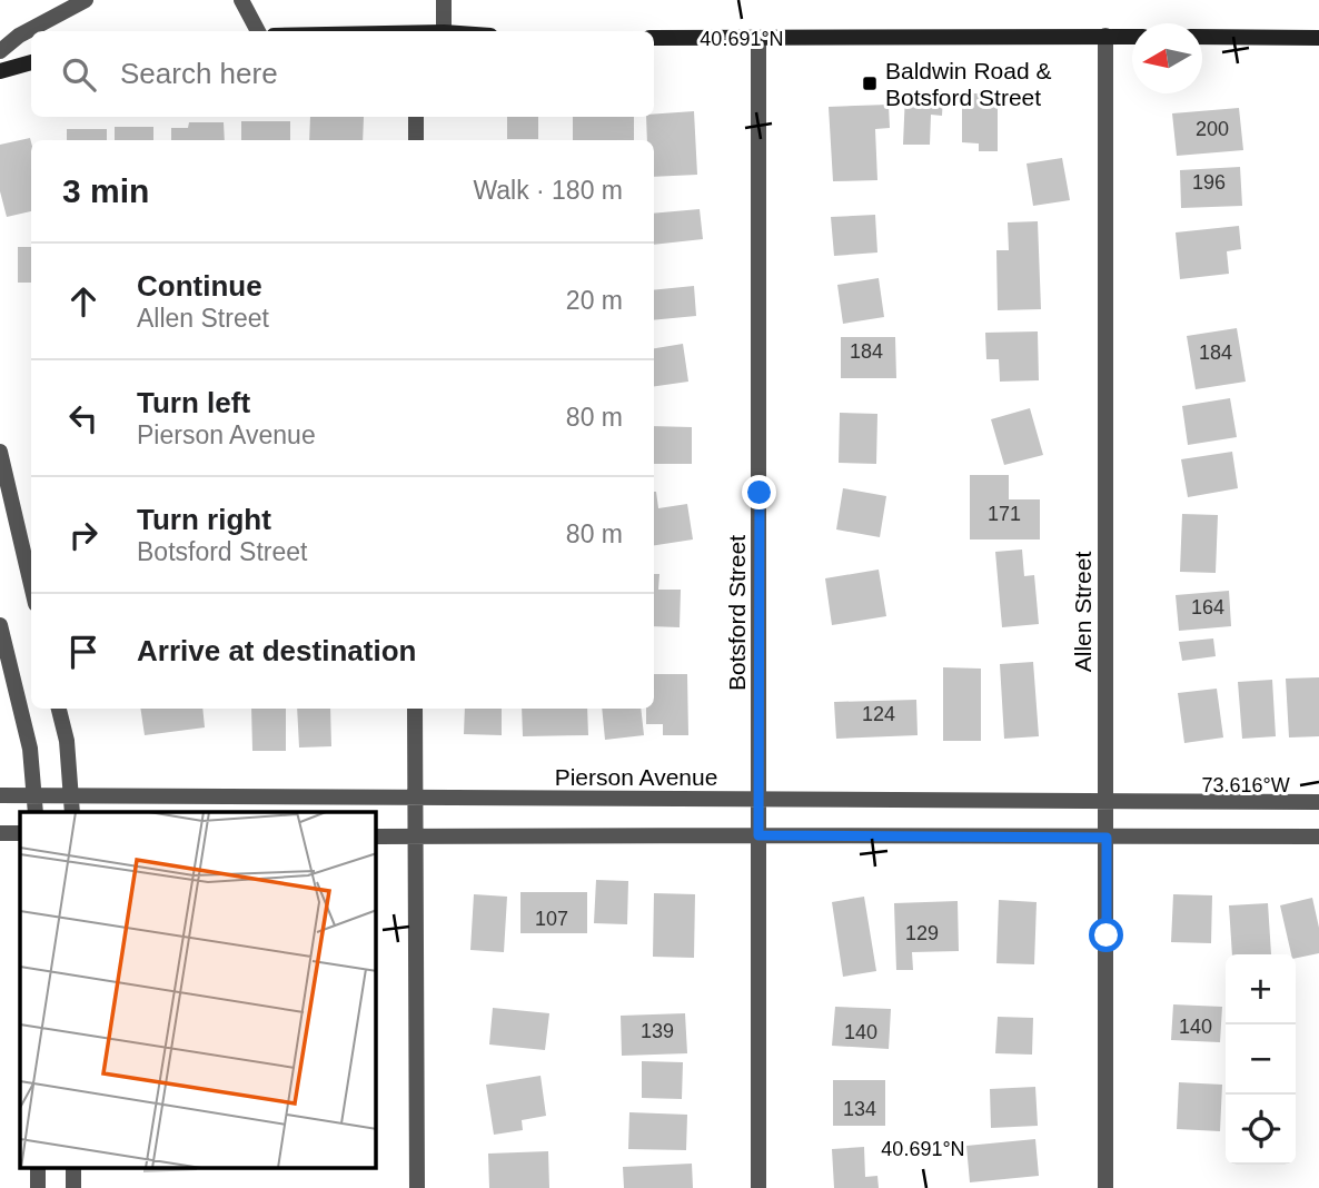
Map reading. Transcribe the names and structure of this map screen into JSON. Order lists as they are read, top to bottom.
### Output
{
  "streets": {
    "street": ["Allen Street", "Botsford Street", "Pierson Avenue"]
  },
  "crossings": [
    ["Allen Street", "Pierson Avenue"],
    ["Botsford Street", "Pierson Avenue"]
  ],
  "places": {
    "transit": ["Baldwin Road & Botsford Street"]
  },
  "house_numbers": [
    "200",
    "196",
    "184",
    "184",
    "171",
    "164",
    "124",
    "107",
    "129",
    "140",
    "139",
    "140",
    "134"
  ],
  "north": "left",
  "page": {
    "search": "Search here",
    "heading": ["3 min", "Walk · 180 m"],
    "list": [
      ["Continue", "Allen Street", "20 m"],
      ["Turn left", "Pierson Avenue", "80 m"],
      ["Turn right", "Botsford Street", "80 m"],
      "Arrive at destination"
    ],
    "map_buttons": ["+", "−"]
  },
  "coordinates": ["40.691°N", "73.616°W"]
}
